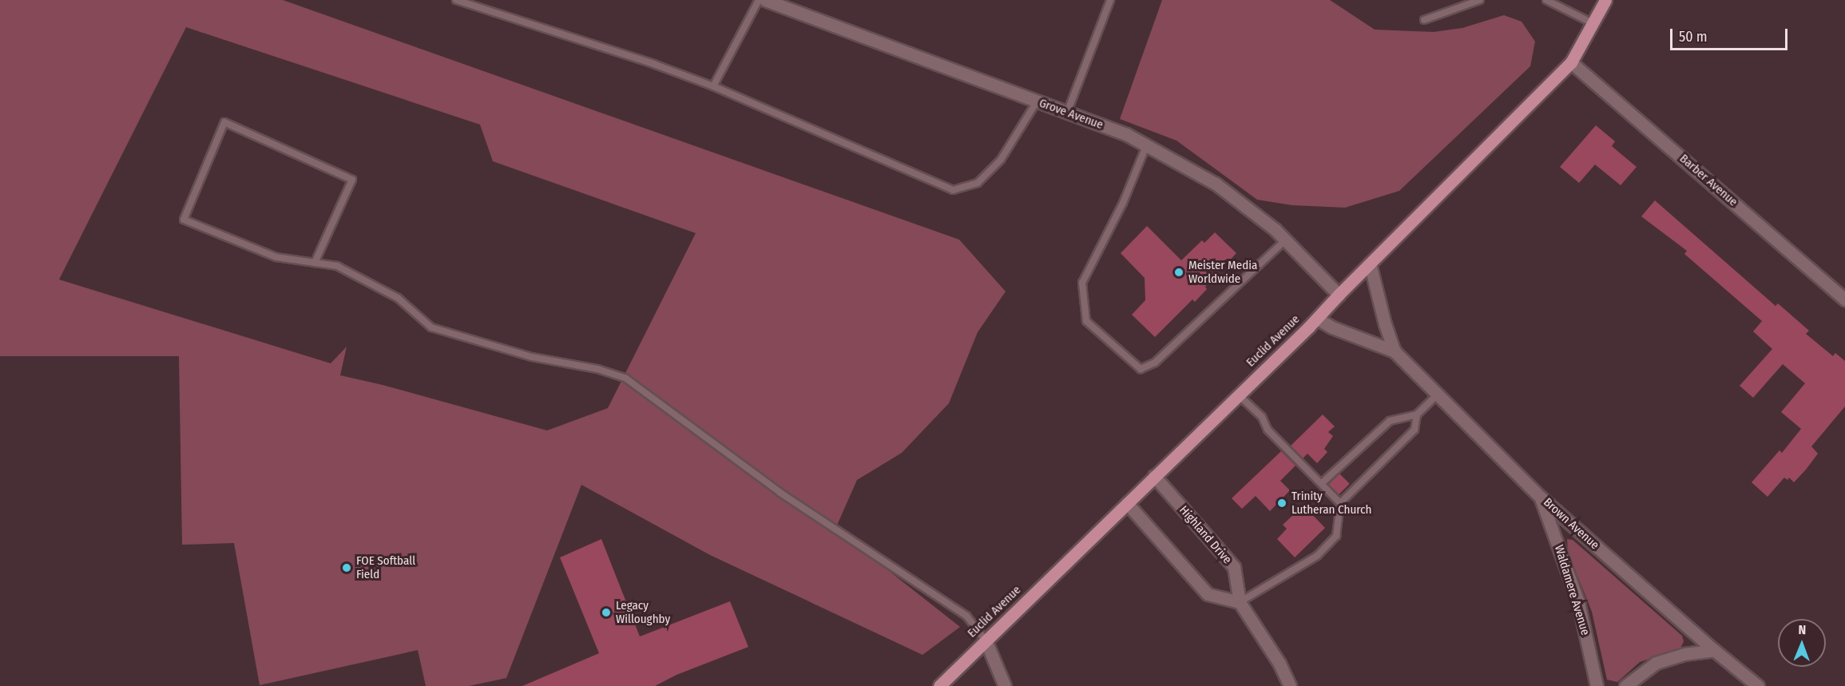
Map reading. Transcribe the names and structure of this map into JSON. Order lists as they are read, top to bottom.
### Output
{
  "streets": {
    "main road": ["Euclid Avenue"],
    "street": [
      "Grove Avenue",
      "Barber Avenue",
      "Brown Avenue",
      "Highland Drive",
      "Waldamere Avenue"
    ]
  },
  "crossings": [
    ["Grove Avenue", "Euclid Avenue"],
    ["Barber Avenue", "Euclid Avenue"],
    ["Euclid Avenue", "Brown Avenue"],
    ["Euclid Avenue", "Highland Drive"],
    ["Brown Avenue", "Waldamere Avenue"]
  ],
  "places": [
    "Meister Media Worldwide",
    "Trinity Lutheran Church",
    "FOE Softball Field",
    "Legacy Willoughby"
  ],
  "scale_bar": "50 m",
  "north": "top"
}
